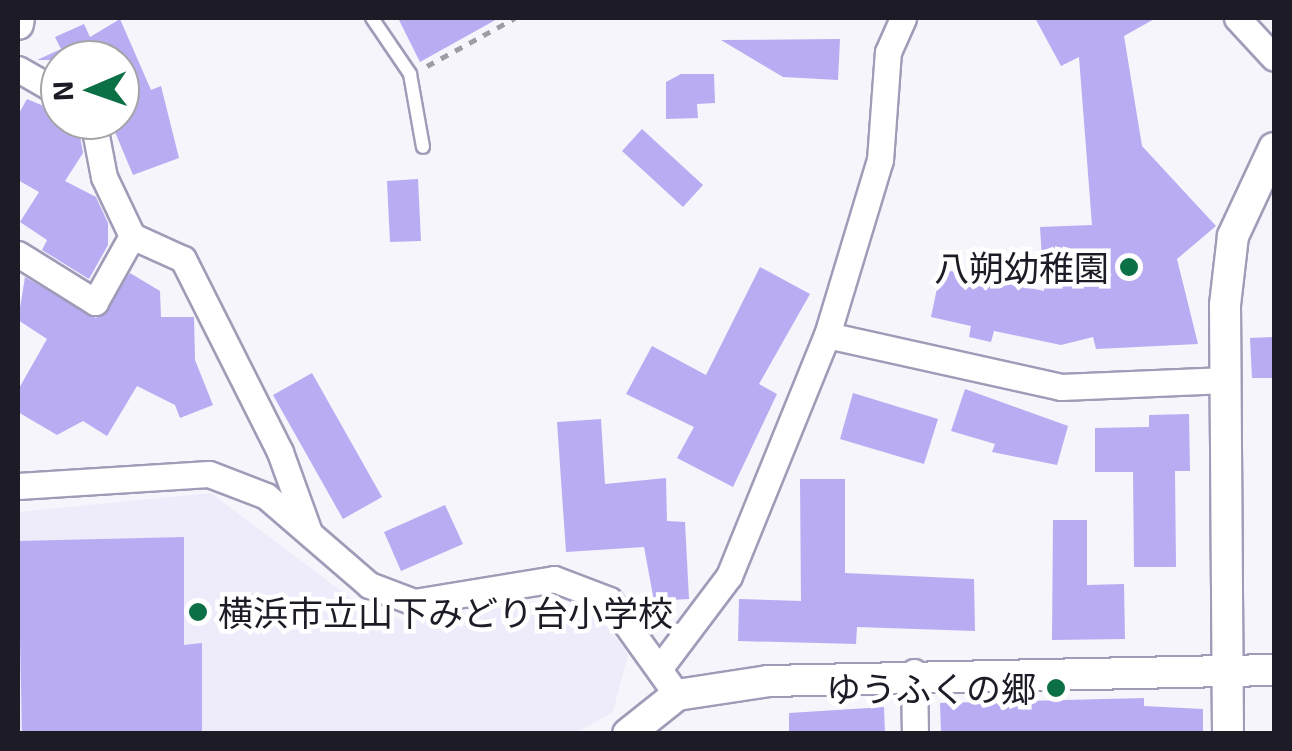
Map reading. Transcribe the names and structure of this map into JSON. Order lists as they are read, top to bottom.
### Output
{
  "places": ["八朔幼稚園", "横浜市立山下みどり台小学校", "ゆうふくの郷"],
  "north": "left"
}
